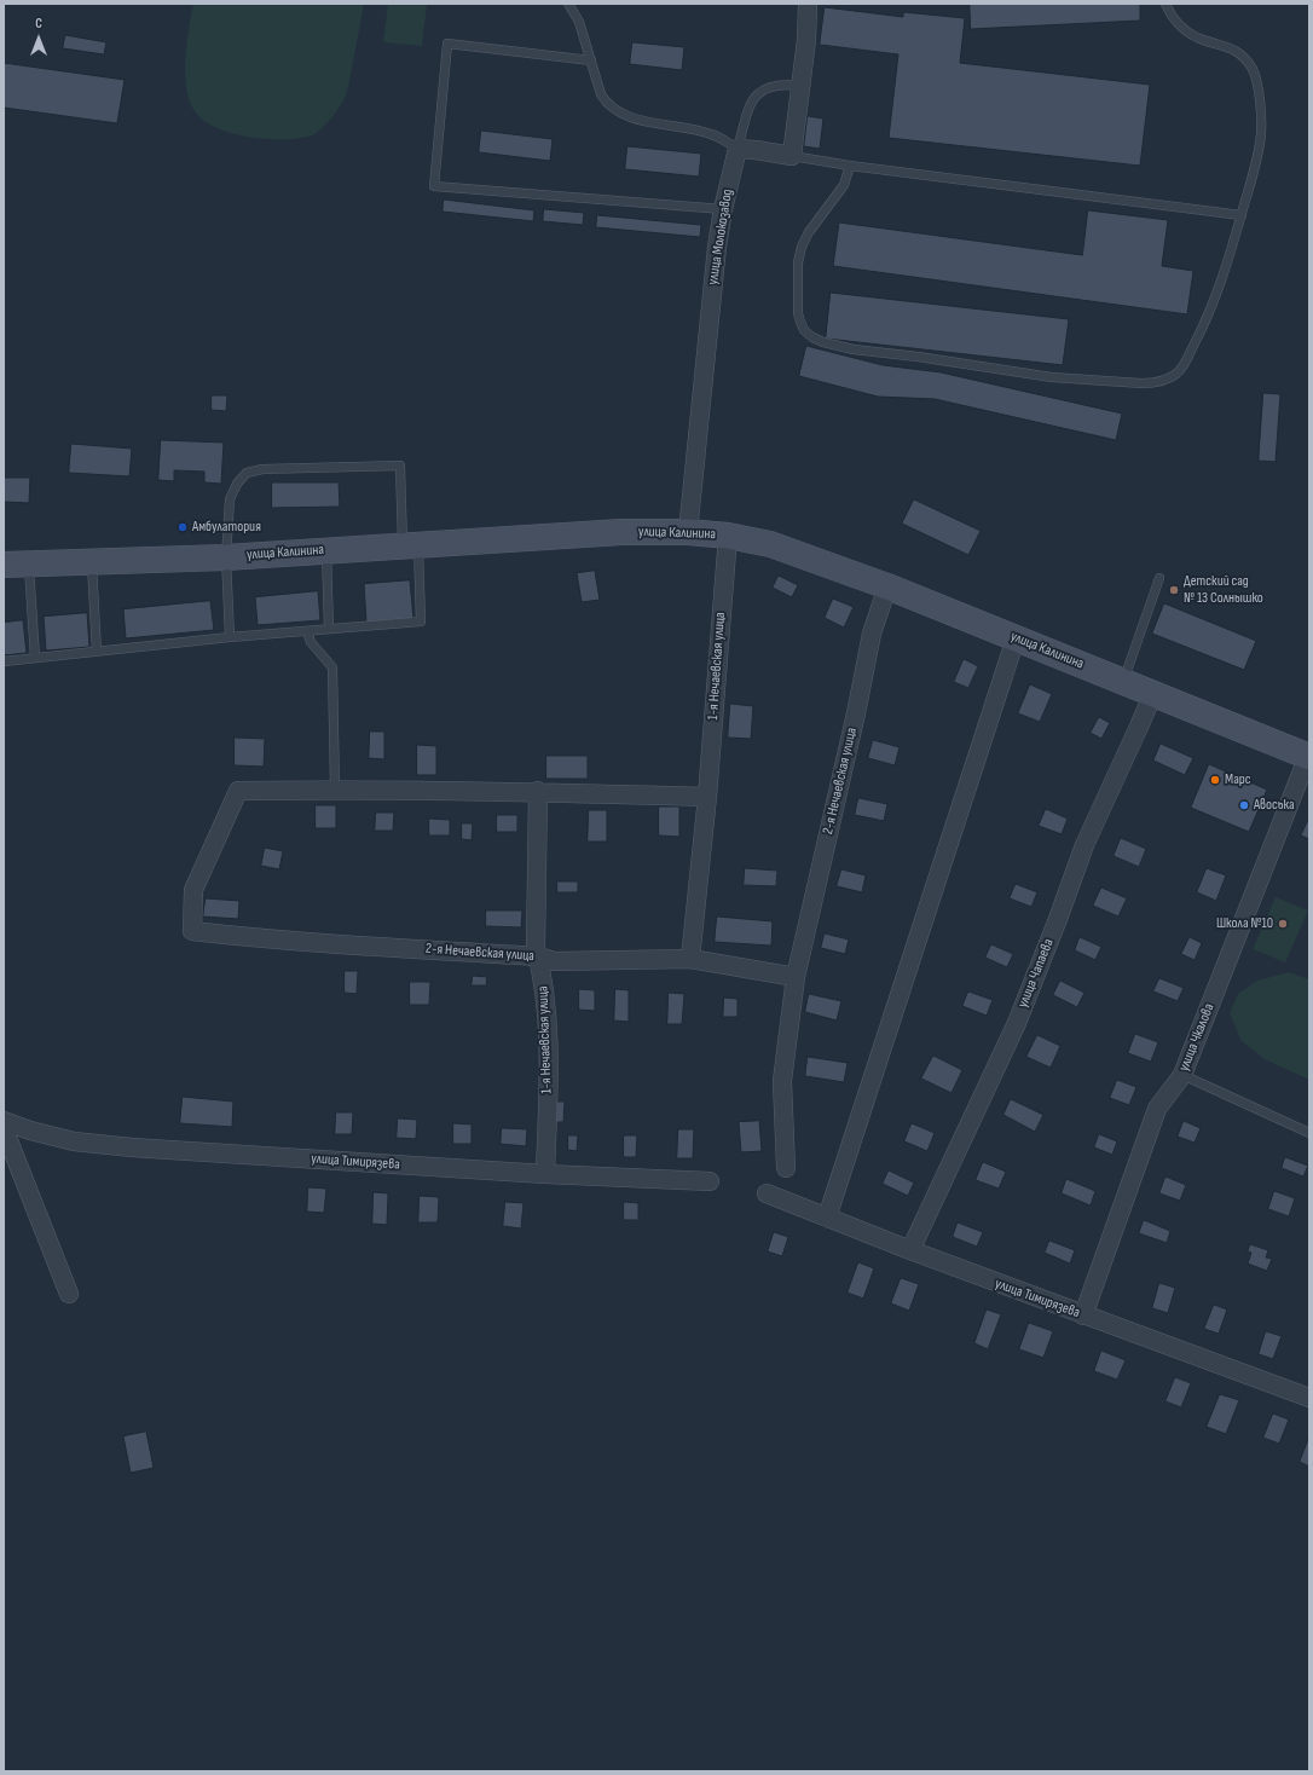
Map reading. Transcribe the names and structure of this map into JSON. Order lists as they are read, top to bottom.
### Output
{
  "streets": {
    "main road": ["улица Калинина"],
    "street": [
      "улица Молокозавод",
      "1-я Нечаевская улица",
      "2-я Нечаевская улица",
      "улица Чапаева",
      "улица Чкалова",
      "улица Тимирязева"
    ]
  },
  "crossings": [
    ["улица Молокозавод", "улица Калинина"],
    ["улица Калинина", "1-я Нечаевская улица"],
    ["улица Калинина", "2-я Нечаевская улица"],
    ["улица Калинина", "улица Чапаева"],
    ["улица Калинина", "улица Чкалова"],
    ["1-я Нечаевская улица", "2-я Нечаевская улица"],
    ["1-я Нечаевская улица", "улица Тимирязева"],
    ["улица Чапаева", "улица Тимирязева"],
    ["улица Чкалова", "улица Тимирязева"]
  ],
  "places": [
    "Амбулатория",
    "Детский сад № 13 Солнышко",
    "Марс",
    "Авоська",
    "Школа №10"
  ],
  "north": "top"
}
